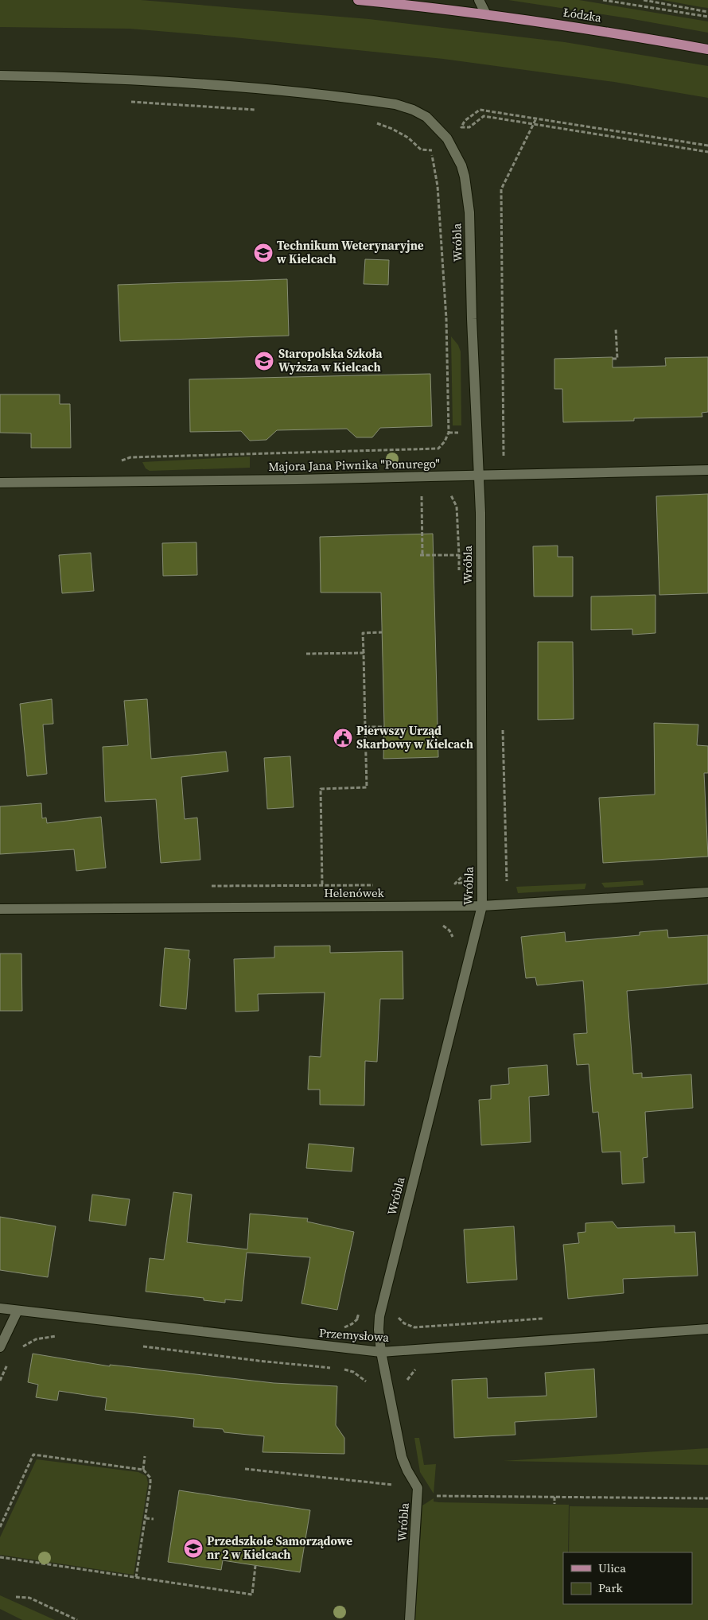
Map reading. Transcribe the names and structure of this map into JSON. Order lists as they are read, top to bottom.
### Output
{
  "streets": {
    "main road": ["Łódzka"],
    "street": [
      "Wróbla",
      "Majora Jana Piwnika \"Ponurego\"",
      "Helenówek",
      "Przemysłowa"
    ]
  },
  "crossings": [
    ["Wróbla", "Majora Jana Piwnika \"Ponurego\""],
    ["Wróbla", "Helenówek"],
    ["Wróbla", "Przemysłowa"]
  ],
  "places": {
    "school or university": ["Technikum Weterynaryjne w Kielcach", "Staropolska Szkoła Wyższa w Kielcach", "Przedszkole Samorządowe nr 2 w Kielcach"],
    "public building": ["Pierwszy Urząd Skarbowy w Kielcach"]
  },
  "legend": ["Ulica", "Park"]
}
